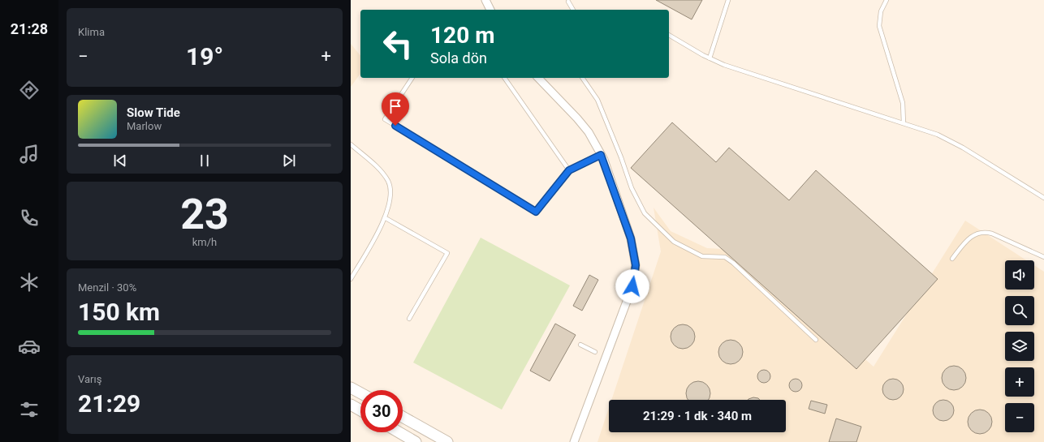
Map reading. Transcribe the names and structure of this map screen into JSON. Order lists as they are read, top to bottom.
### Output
{
  "page": {
    "tabs": "21:28",
    "tile": [
      "Klima",
      ["23", "km/h"],
      ["Menzil · 30%", "150 km"],
      ["Varış", "21:29"]
    ],
    "turn": ["120 m", "Sola dön"],
    "heat": ["−", "19°", "+"],
    "song": ["Slow Tide", "Marlow"],
    "map_buttons": ["+", "−"],
    "limit": "30",
    "trip": "21:29 · 1 dk · 340 m"
  }
}
